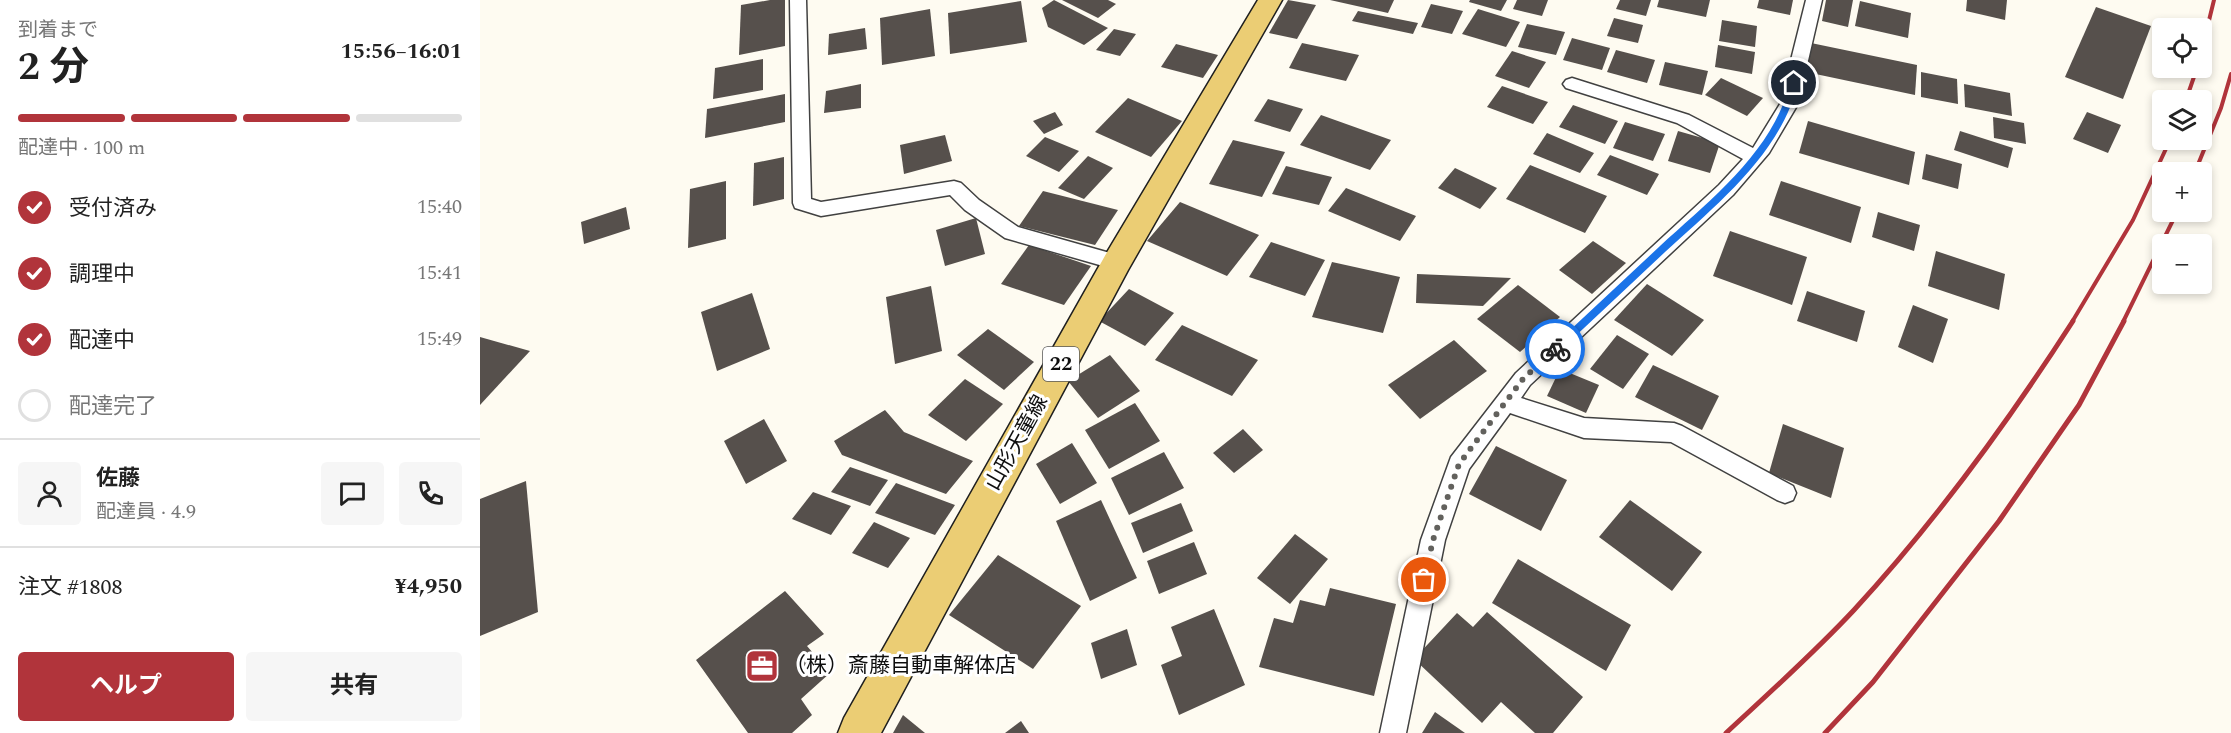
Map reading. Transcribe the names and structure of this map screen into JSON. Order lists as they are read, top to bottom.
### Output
{
  "streets": {
    "main road": ["22", "山形天童線"]
  },
  "places": {
    "office": ["（株）斎藤自動車解体店"]
  },
  "page": {
    "heading": ["2 分", "到着まで", "15:56–16:01"],
    "panel": [
      "佐藤",
      "配達員 · 4.9",
      "注文 #1808",
      "¥4,950"
    ],
    "map_buttons": ["+", "−"],
    "bar": "配達中 · 100 m",
    "list": [
      ["受付済み", "15:40"],
      ["調理中", "15:41"],
      ["配達中", "15:49"],
      "配達完了"
    ],
    "buttons": ["ヘルプ", "共有"]
  }
}
